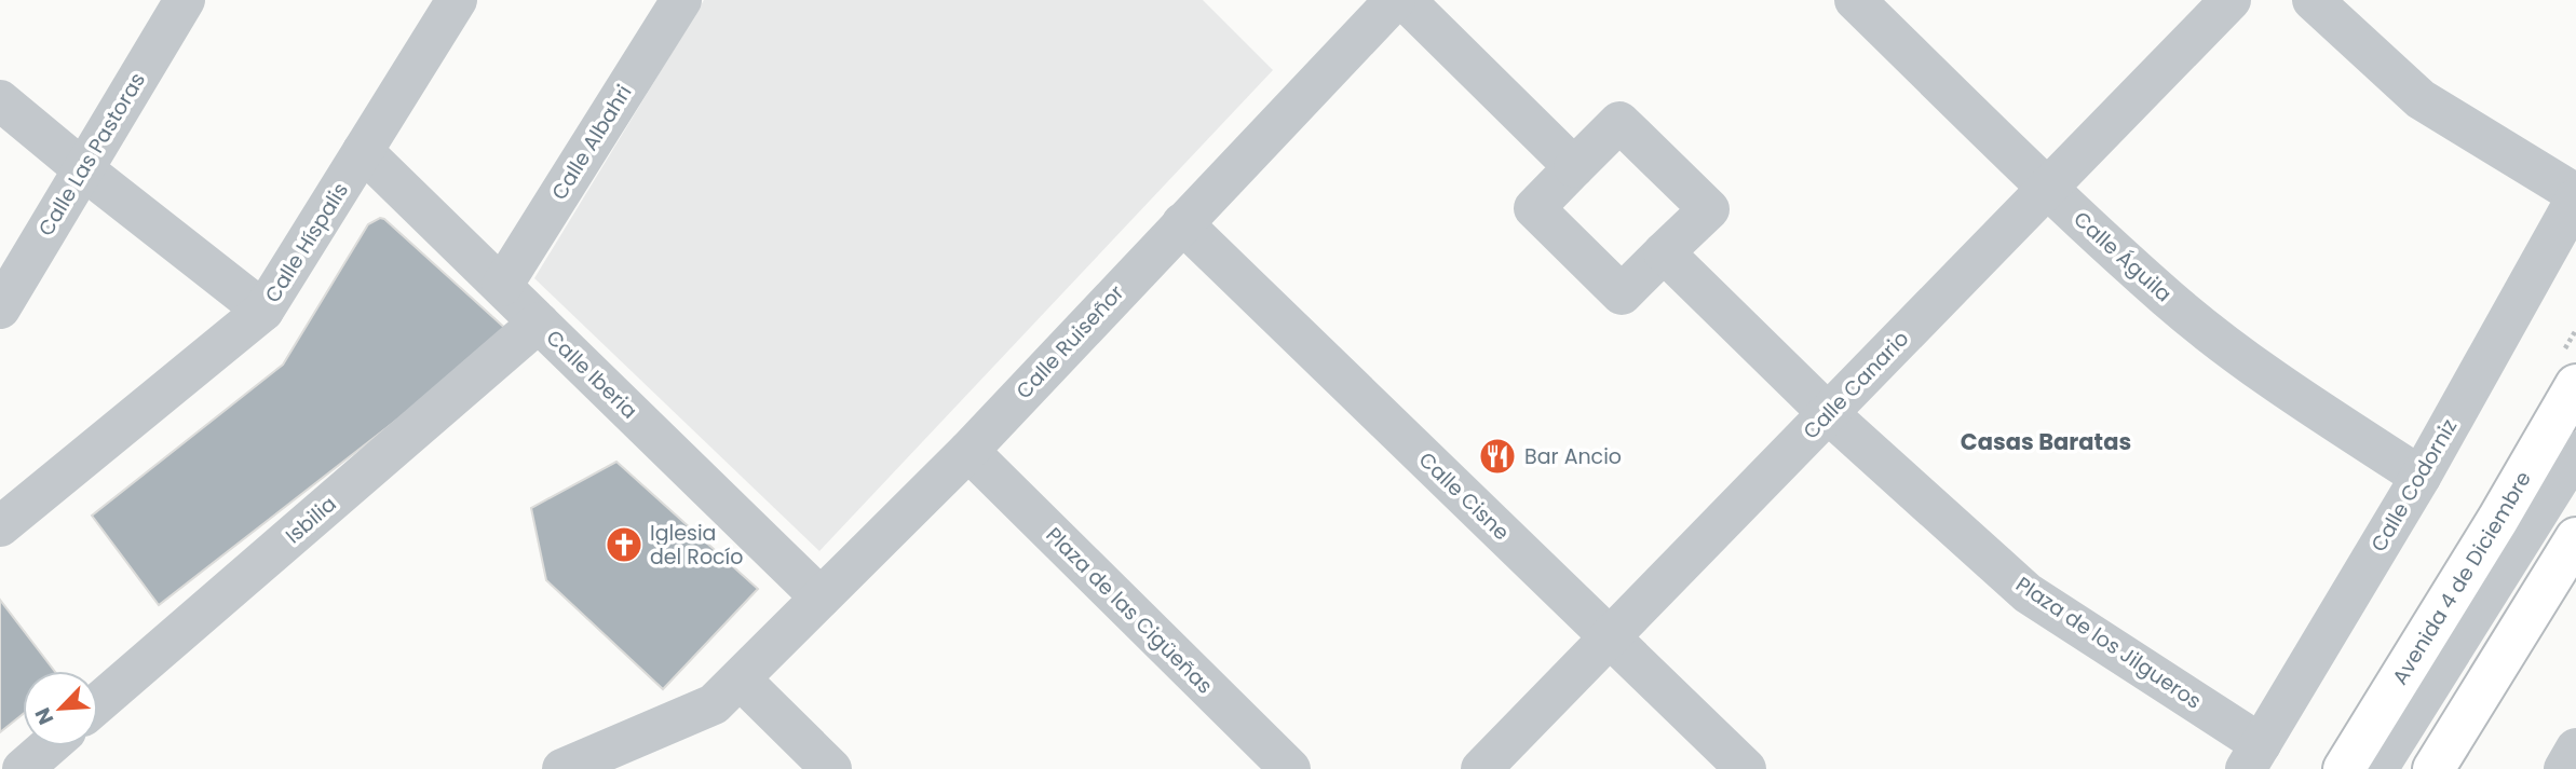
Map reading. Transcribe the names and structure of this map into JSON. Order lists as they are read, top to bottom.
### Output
{
  "streets": {
    "main road": ["Avenida 4 de Diciembre"],
    "street": [
      "Calle Albahri",
      "Calle Las Pastoras",
      "Calle Híspalis",
      "Calle Águila",
      "Calle Ruiseñor",
      "Calle Iberia",
      "Calle Canario",
      "Calle Codorniz",
      "Calle Cisne",
      "Isbilia",
      "Plaza de las Cigüeñas",
      "Plaza de los Jilgueros"
    ]
  },
  "crossings": [
    ["Calle Albahri", "Calle Iberia"],
    ["Calle Híspalis", "Calle Iberia"],
    ["Calle Águila", "Calle Canario"],
    ["Calle Águila", "Calle Codorniz"],
    ["Calle Ruiseñor", "Calle Iberia"],
    ["Calle Ruiseñor", "Calle Cisne"],
    ["Calle Ruiseñor", "Plaza de las Cigüeñas"],
    ["Calle Iberia", "Isbilia"],
    ["Calle Canario", "Calle Cisne"],
    ["Calle Canario", "Plaza de los Jilgueros"],
    ["Calle Codorniz", "Plaza de los Jilgueros"]
  ],
  "districts": ["Casas Baratas"],
  "places": {
    "restaurant": ["Bar Ancio"],
    "church": ["Iglesia del Rocío"]
  },
  "north": "bottom left"
}
